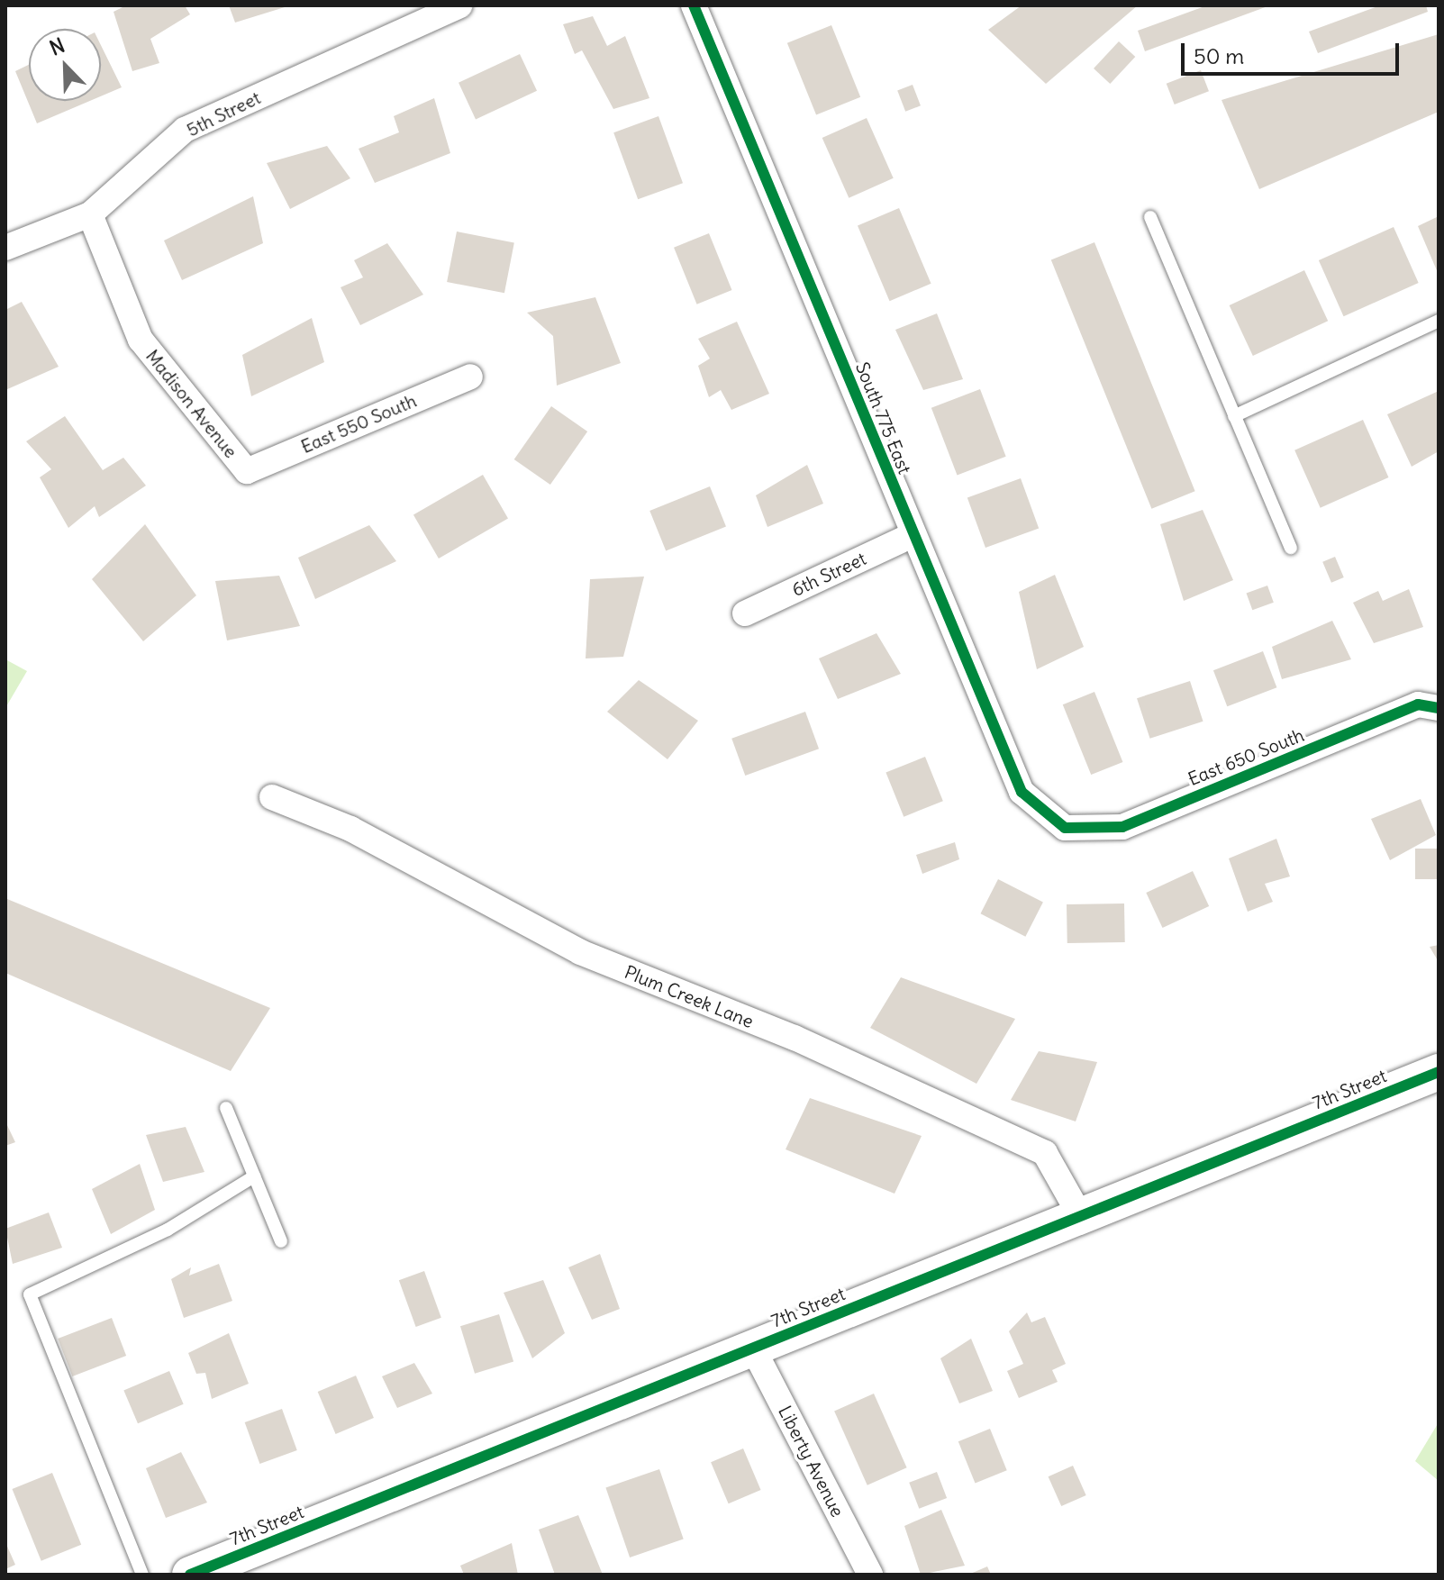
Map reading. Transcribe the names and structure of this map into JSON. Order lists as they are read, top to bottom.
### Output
{
  "streets": {
    "street": [
      "5th Street",
      "Madison Avenue",
      "South 775 East",
      "East 550 South",
      "6th Street",
      "East 650 South",
      "Plum Creek Lane",
      "7th Street",
      "Liberty Avenue"
    ]
  },
  "crossings": [
    ["5th Street", "Madison Avenue"],
    ["Madison Avenue", "East 550 South"],
    ["South 775 East", "6th Street"],
    ["South 775 East", "East 650 South"],
    ["Plum Creek Lane", "7th Street"],
    ["7th Street", "Liberty Avenue"]
  ],
  "scale_bar": "50 m",
  "north": "top left"
}
